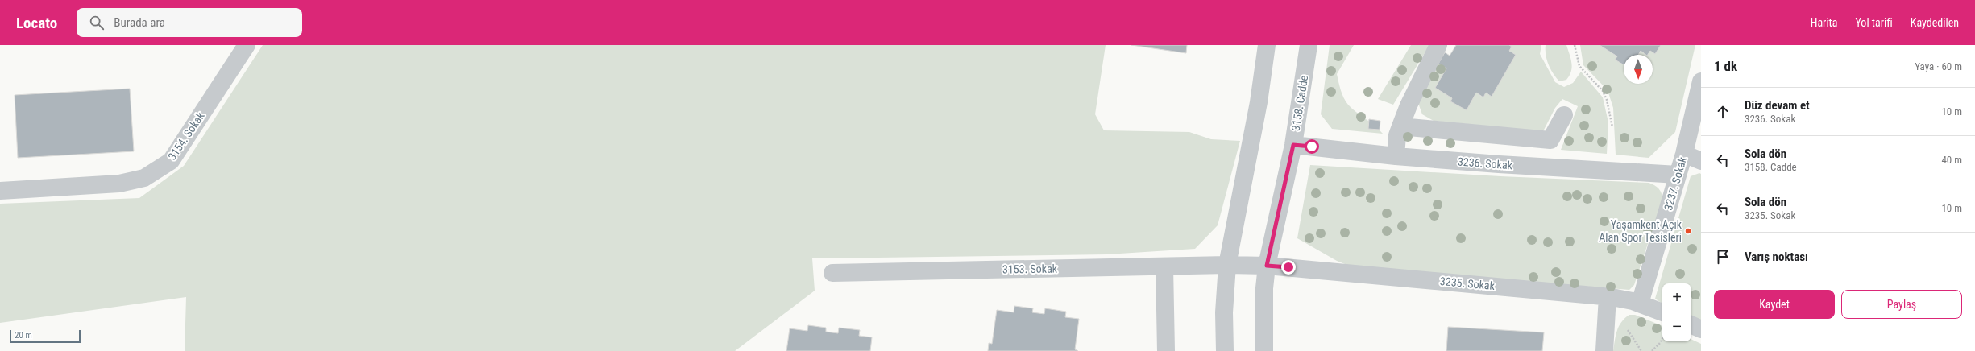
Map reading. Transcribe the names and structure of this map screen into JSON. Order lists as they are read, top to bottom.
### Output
{
  "streets": {
    "street": [
      "3158. Cadde",
      "3154. Sokak",
      "3236. Sokak",
      "3237. Sokak",
      "3153. Sokak",
      "3235. Sokak"
    ]
  },
  "crossings": [
    ["3158. Cadde", "3236. Sokak"],
    ["3158. Cadde", "3235. Sokak"],
    ["3236. Sokak", "3237. Sokak"],
    ["3237. Sokak", "3235. Sokak"],
    ["3153. Sokak", "3235. Sokak"]
  ],
  "places": ["Yaşamkent Açık Alan Spor Tesisleri"],
  "scale_bar": "20 m",
  "north": "bottom",
  "page": {
    "header": "Locato",
    "search": "Burada ara",
    "nav": ["Harita", "Yol tarifi", "Kaydedilen"],
    "heading": ["1 dk", "Yaya · 60 m"],
    "list": [
      ["Düz devam et", "3236. Sokak", "10 m"],
      ["Sola dön", "3158. Cadde", "40 m"],
      ["Sola dön", "3235. Sokak", "10 m"],
      "Varış noktası"
    ],
    "buttons": ["Kaydet", "Paylaş"],
    "map_buttons": ["+", "−"],
    "scale": "20 m"
  }
}
